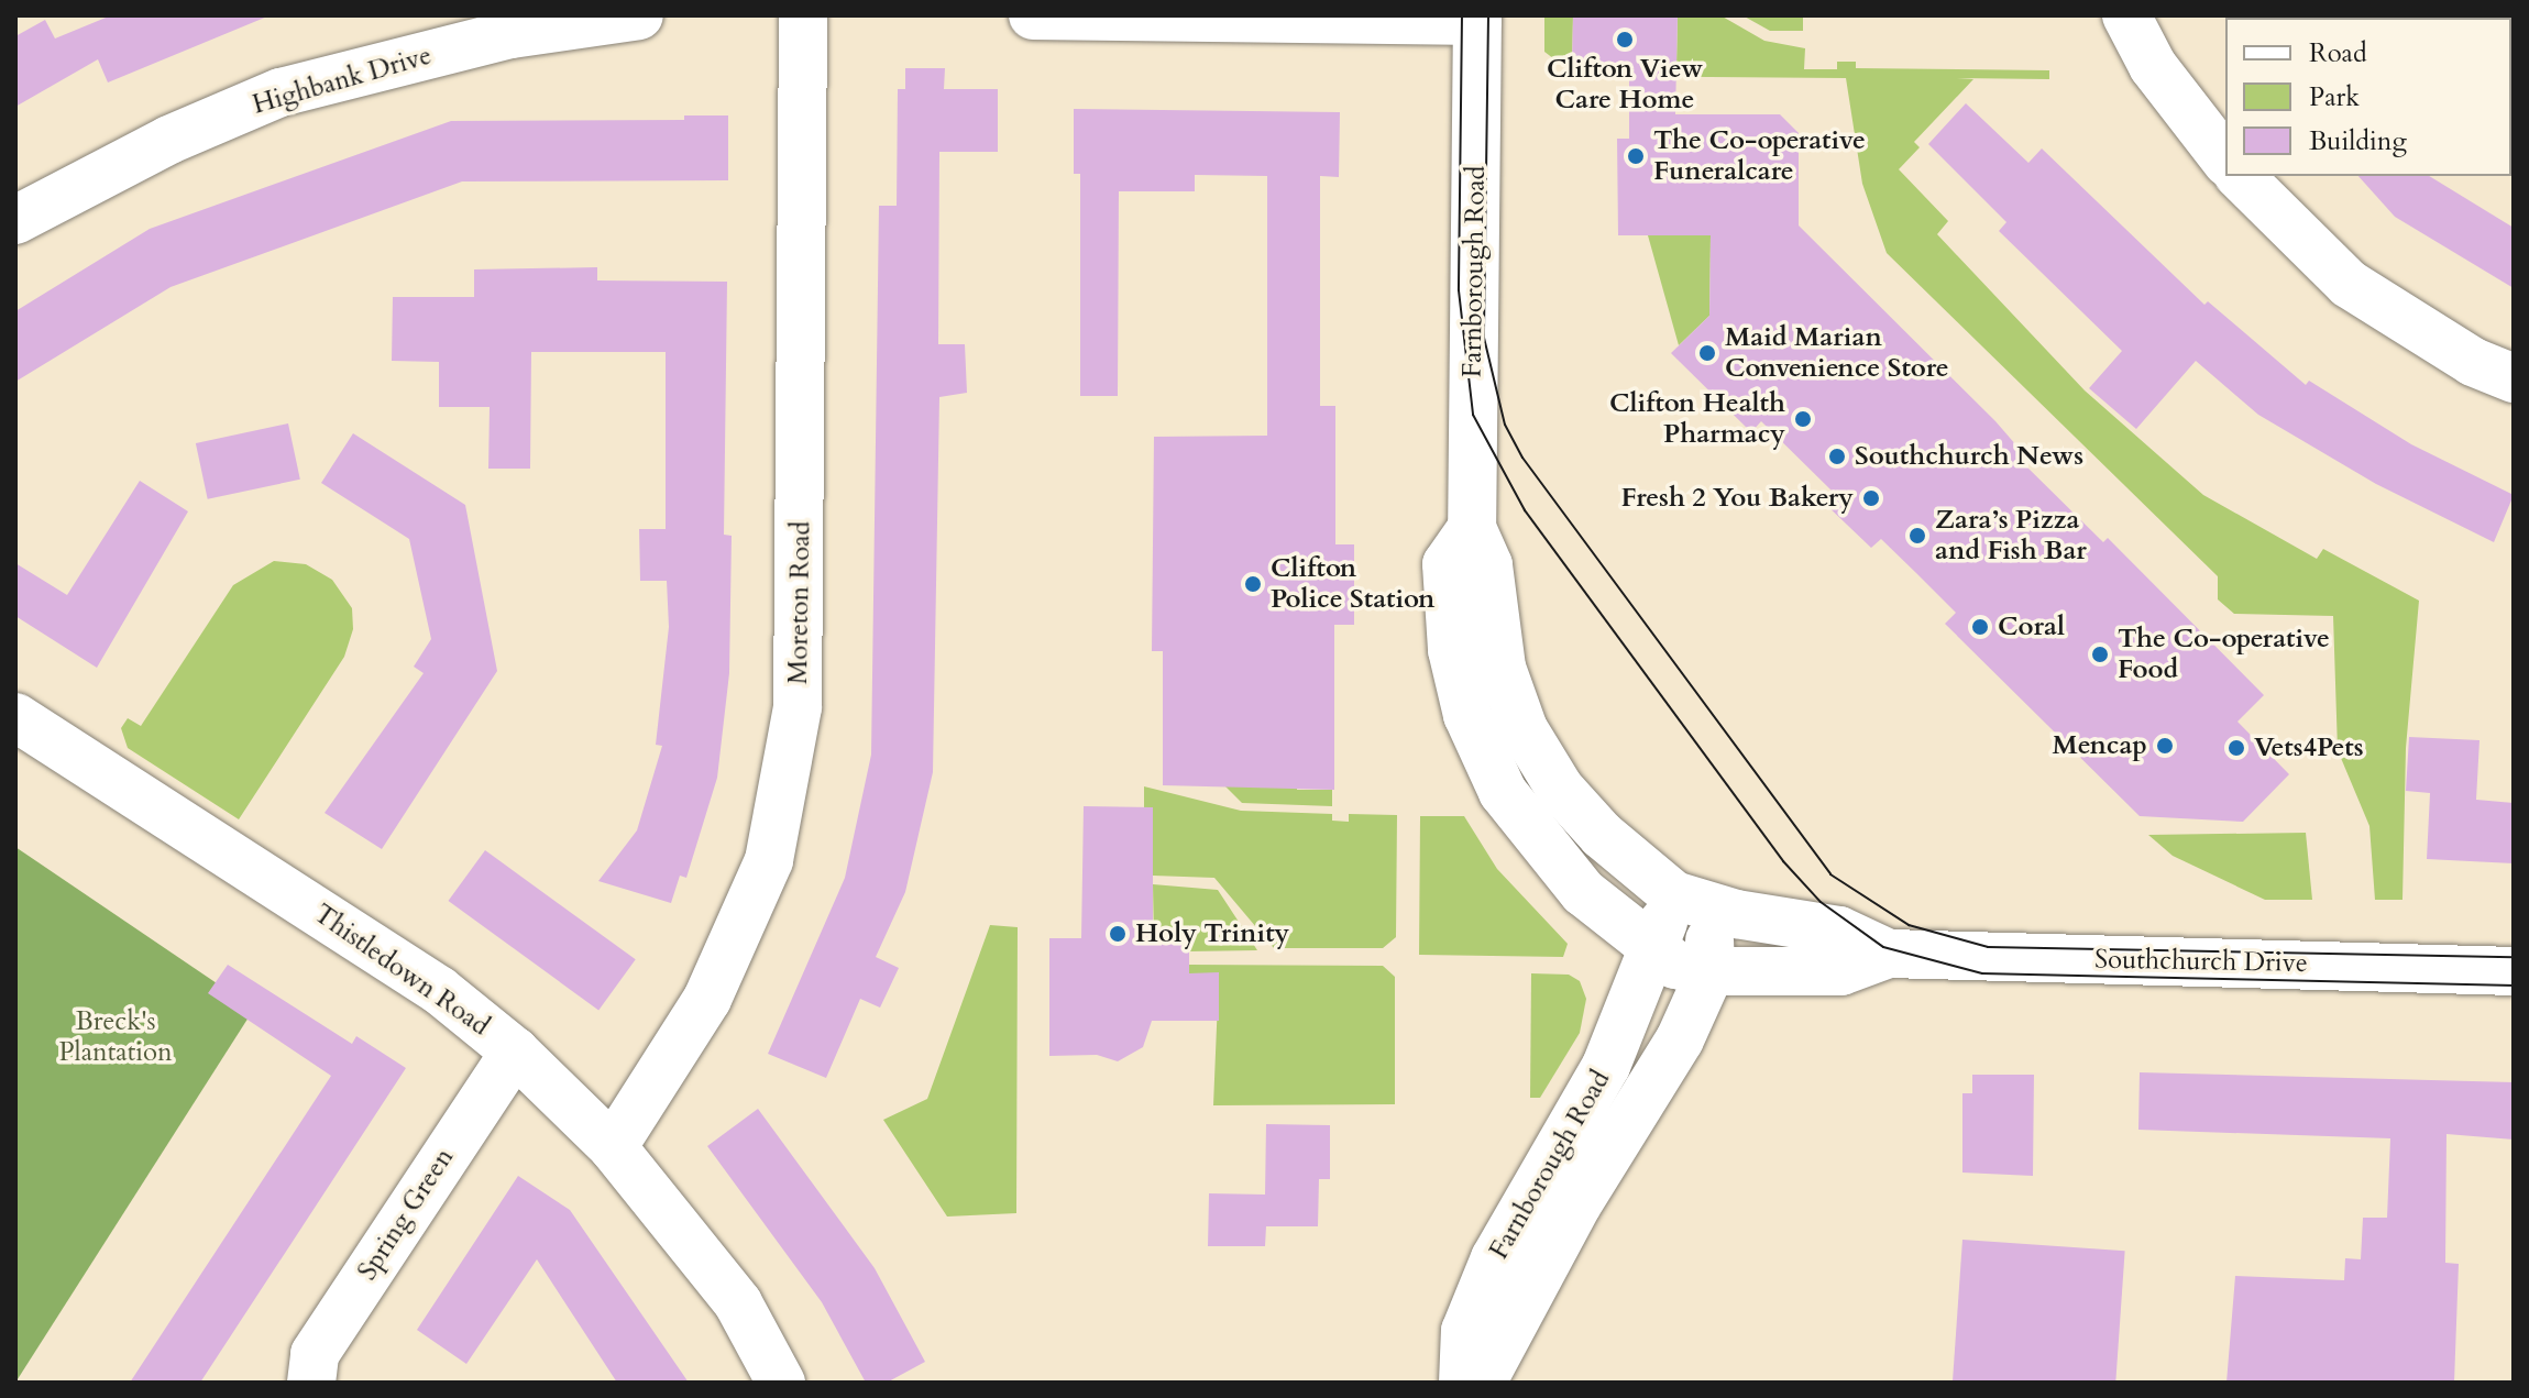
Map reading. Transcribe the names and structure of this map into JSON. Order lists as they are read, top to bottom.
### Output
{
  "streets": {
    "street": [
      "Highbank Drive",
      "Farnborough Road",
      "Moreton Road",
      "Southchurch Drive",
      "Thistledown Road",
      "Spring Green"
    ]
  },
  "crossings": [
    ["Farnborough Road", "Southchurch Drive"],
    ["Moreton Road", "Thistledown Road"],
    ["Thistledown Road", "Spring Green"]
  ],
  "parks": ["Breck's Plantation"],
  "places": [
    "Clifton View Care Home",
    "The Co-operative Funeralcare",
    "Maid Marian Convenience Store",
    "Clifton Health Pharmacy",
    "Southchurch News",
    "Fresh 2 You Bakery",
    "Zara’s Pizza and Fish Bar",
    "Clifton Police Station",
    "Coral",
    "The Co-operative Food",
    "Mencap",
    "Vets4Pets",
    "Holy Trinity"
  ],
  "legend": ["Road", "Park", "Building"]
}
